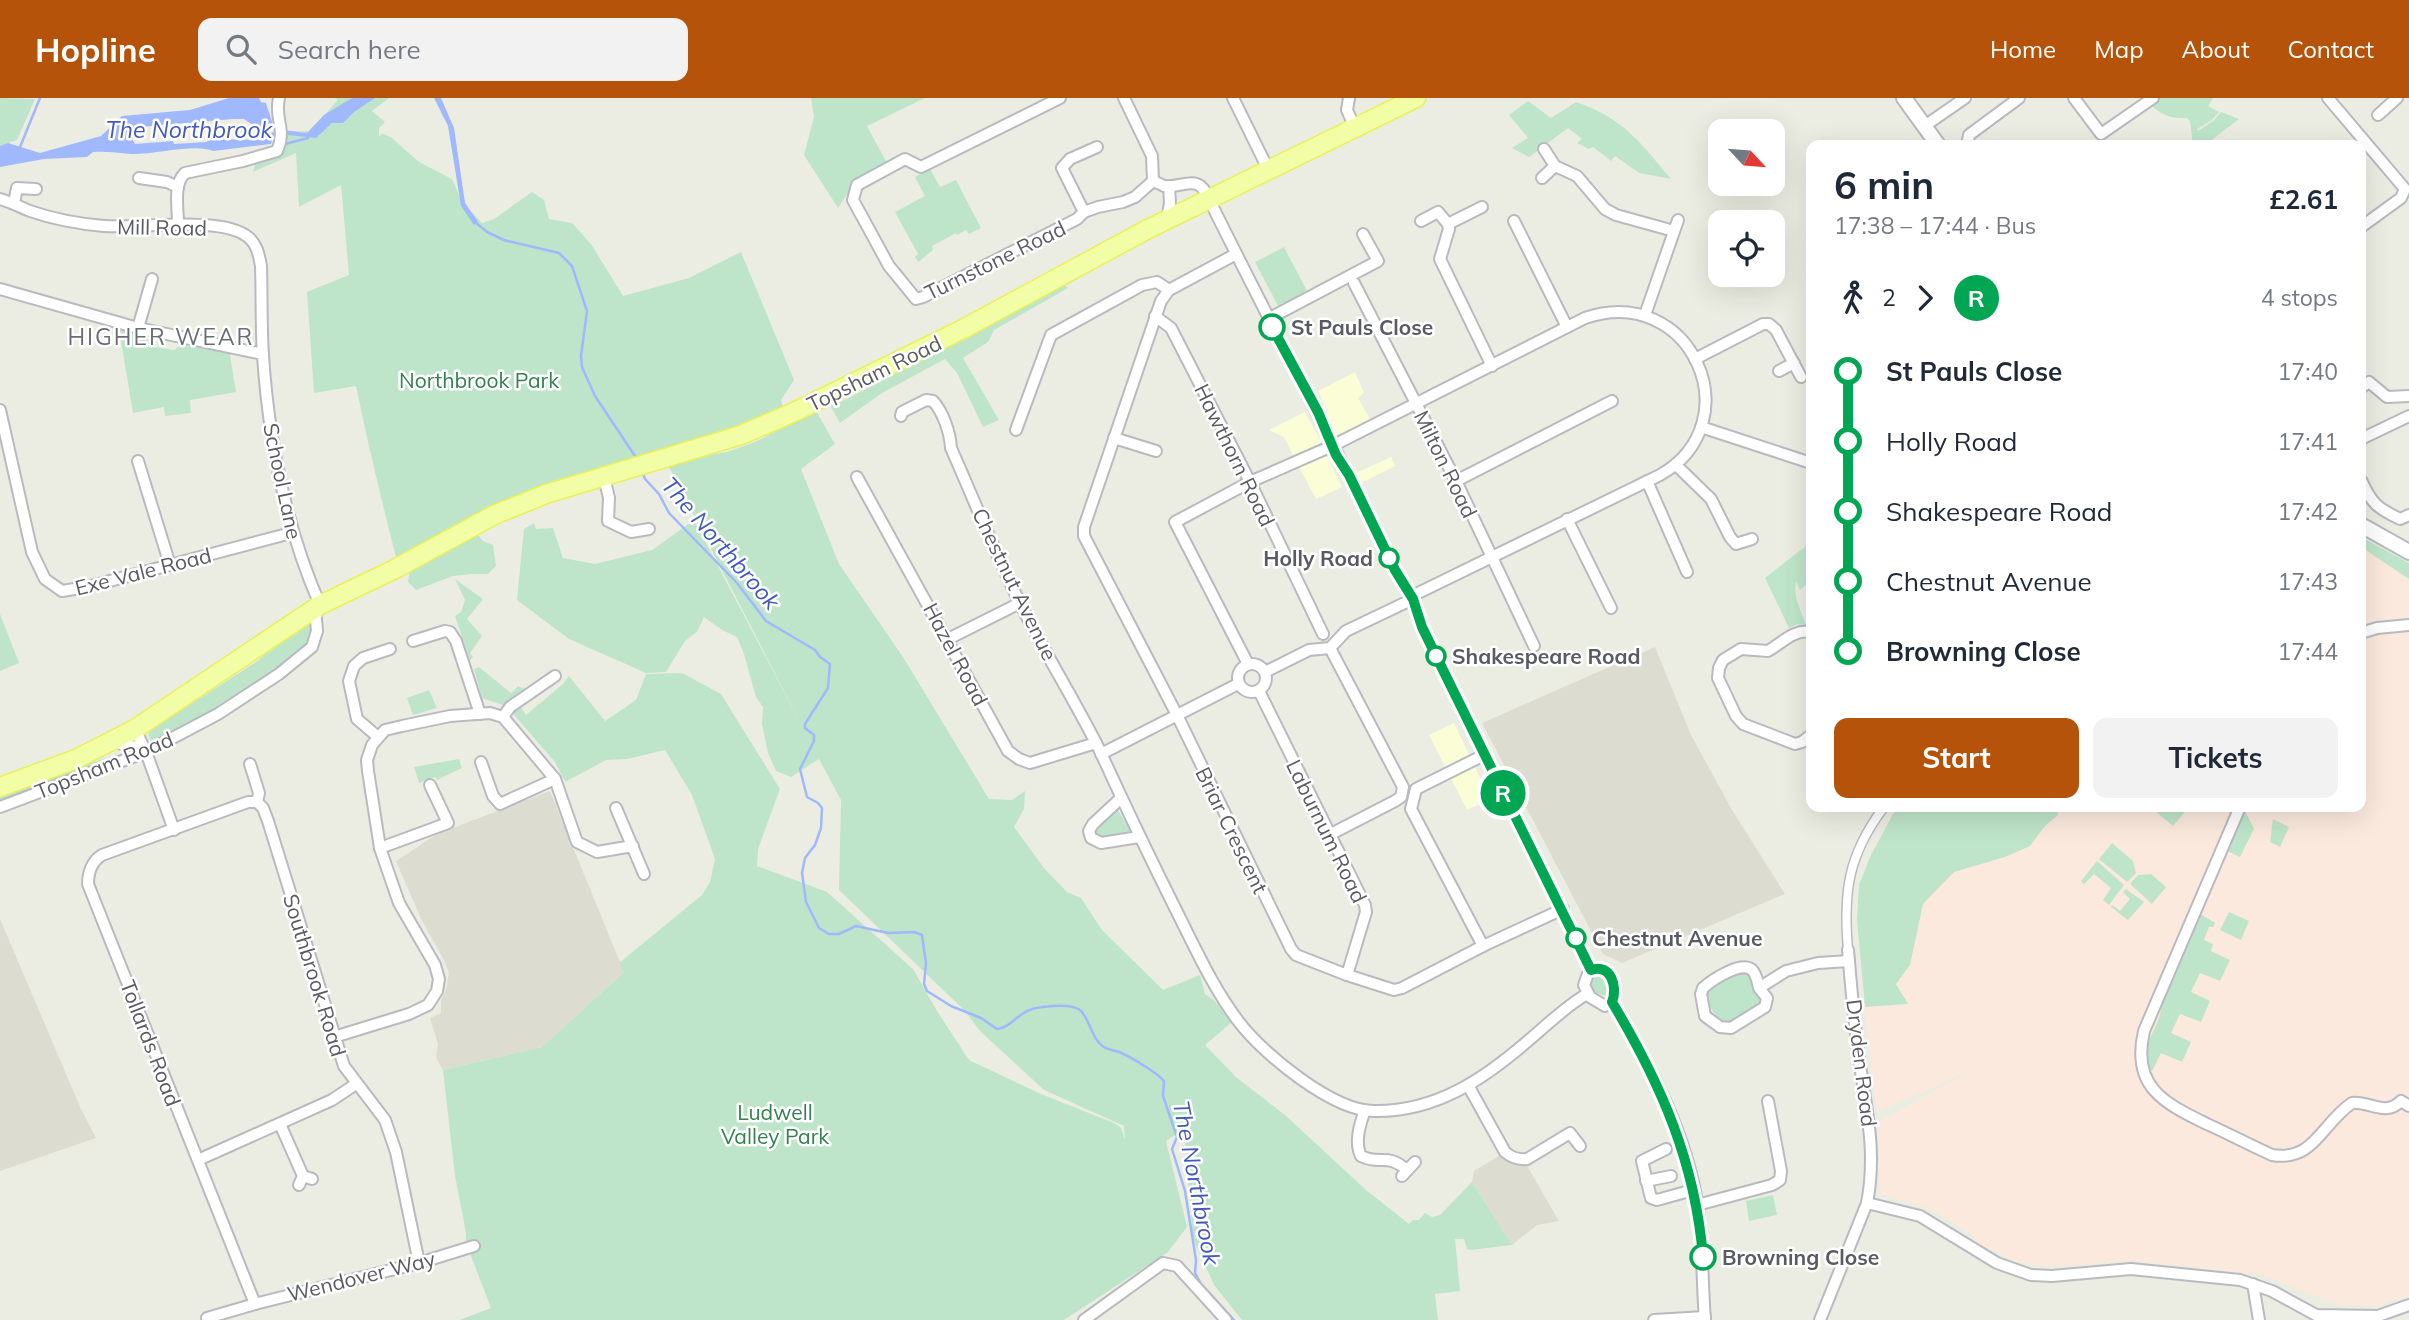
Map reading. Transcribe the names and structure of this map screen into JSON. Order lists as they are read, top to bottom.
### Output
{
  "streets": {
    "main road": ["Topsham Road"],
    "street": [
      "Mill Road",
      "Turnstone Road",
      "Hawthorn Road",
      "Milton Road",
      "School Lane",
      "Exe Vale Road",
      "Chestnut Avenue",
      "Hazel Road",
      "Briar Crescent",
      "Laburnum Road",
      "Southbrook Road",
      "Tollards Road",
      "Dryden Road",
      "Wendover Way"
    ]
  },
  "crossings": [
    ["Mill Road", "School Lane"],
    ["Topsham Road", "School Lane"],
    ["Hawthorn Road", "Briar Crescent"],
    ["Hawthorn Road", "Laburnum Road"],
    ["School Lane", "Exe Vale Road"],
    ["Chestnut Avenue", "Hazel Road"],
    ["Briar Crescent", "Laburnum Road"],
    ["Southbrook Road", "Wendover Way"],
    ["Tollards Road", "Wendover Way"]
  ],
  "districts": ["HIGHER WEAR"],
  "water": ["The Northbrook"],
  "parks": ["Northbrook Park", "Ludwell Valley Park"],
  "places": [
    "St Pauls Close",
    "Holly Road",
    "Shakespeare Road",
    "Chestnut Avenue",
    "Browning Close"
  ],
  "lines": ["bus line R"],
  "north": "bottom right",
  "page": {
    "header": "Hopline",
    "search": "Search here",
    "nav": [
      "Home",
      "Map",
      "About",
      "Contact"
    ],
    "on_map": "R",
    "heading": ["6 min", "17:38 – 17:44 · Bus", "£2.61"],
    "legs": ["2", "R", "4 stops"],
    "list": [
      {
        "name": "St Pauls Close",
        "value": "17:40"
      },
      {
        "name": "Holly Road",
        "value": "17:41"
      },
      {
        "name": "Shakespeare Road",
        "value": "17:42"
      },
      {
        "name": "Chestnut Avenue",
        "value": "17:43"
      },
      {
        "name": "Browning Close",
        "value": "17:44"
      }
    ],
    "buttons": ["Start", "Tickets"]
  }
}
